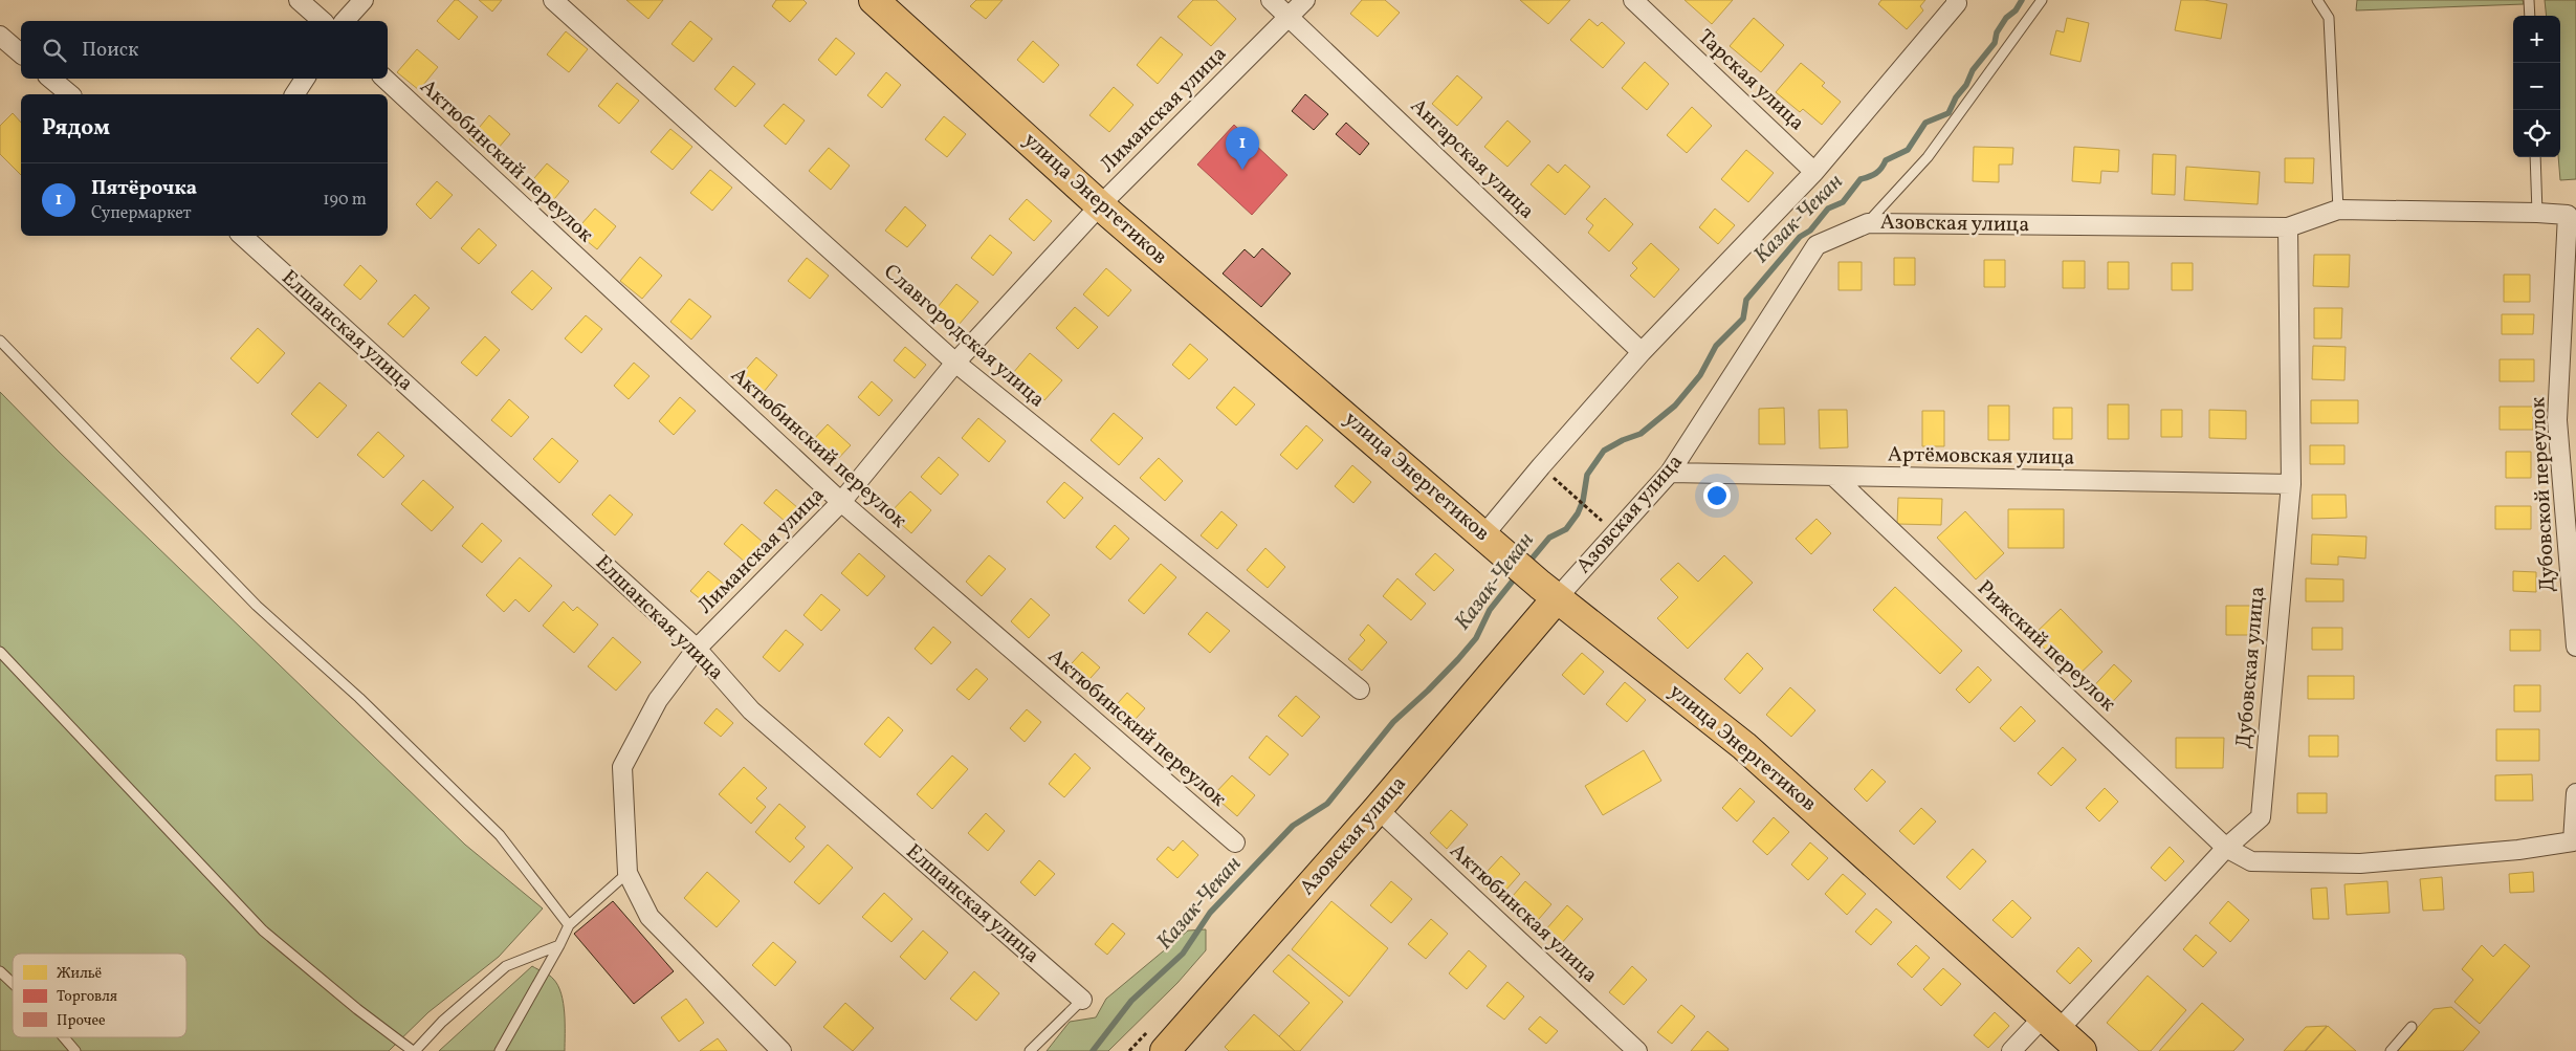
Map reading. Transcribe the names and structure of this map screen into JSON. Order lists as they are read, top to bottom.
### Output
{
  "streets": {
    "main road": ["улица Энергетиков", "Азовская улица"],
    "street": [
      "Тарская улица",
      "Лиманская улица",
      "Ангарская улица",
      "Актюбинский переулок",
      "Елшанская улица",
      "Славгородская улица",
      "Артёмовская улица",
      "Дубовской переулок",
      "Рижский переулок",
      "Дубовская улица",
      "Актюбинская улица"
    ]
  },
  "crossings": [
    ["Лиманская улица", "Ангарская улица"],
    ["Лиманская улица", "Актюбинский переулок"],
    ["Лиманская улица", "улица Энергетиков"],
    ["Лиманская улица", "Елшанская улица"],
    ["Лиманская улица", "Славгородская улица"],
    ["улица Энергетиков", "Азовская улица"],
    ["улица Энергетиков", "Дубовская улица"],
    ["Азовская улица", "Артёмовская улица"],
    ["Азовская улица", "Дубовская улица"],
    ["Азовская улица", "Актюбинская улица"],
    ["Артёмовская улица", "Рижский переулок"],
    ["Артёмовская улица", "Дубовская улица"],
    ["Рижский переулок", "Дубовская улица"]
  ],
  "water": ["Казак-Чекан"],
  "legend": ["Жильё", "Торговля", "Прочее"],
  "page": {
    "map_buttons": ["+", "−"],
    "search": "Поиск",
    "heading": "Рядом",
    "pins": "1",
    "list": [
      {
        "mark": "1",
        "name": "Пятёрочка",
        "note": "Супермаркет",
        "value": "190 m"
      }
    ]
  }
}
